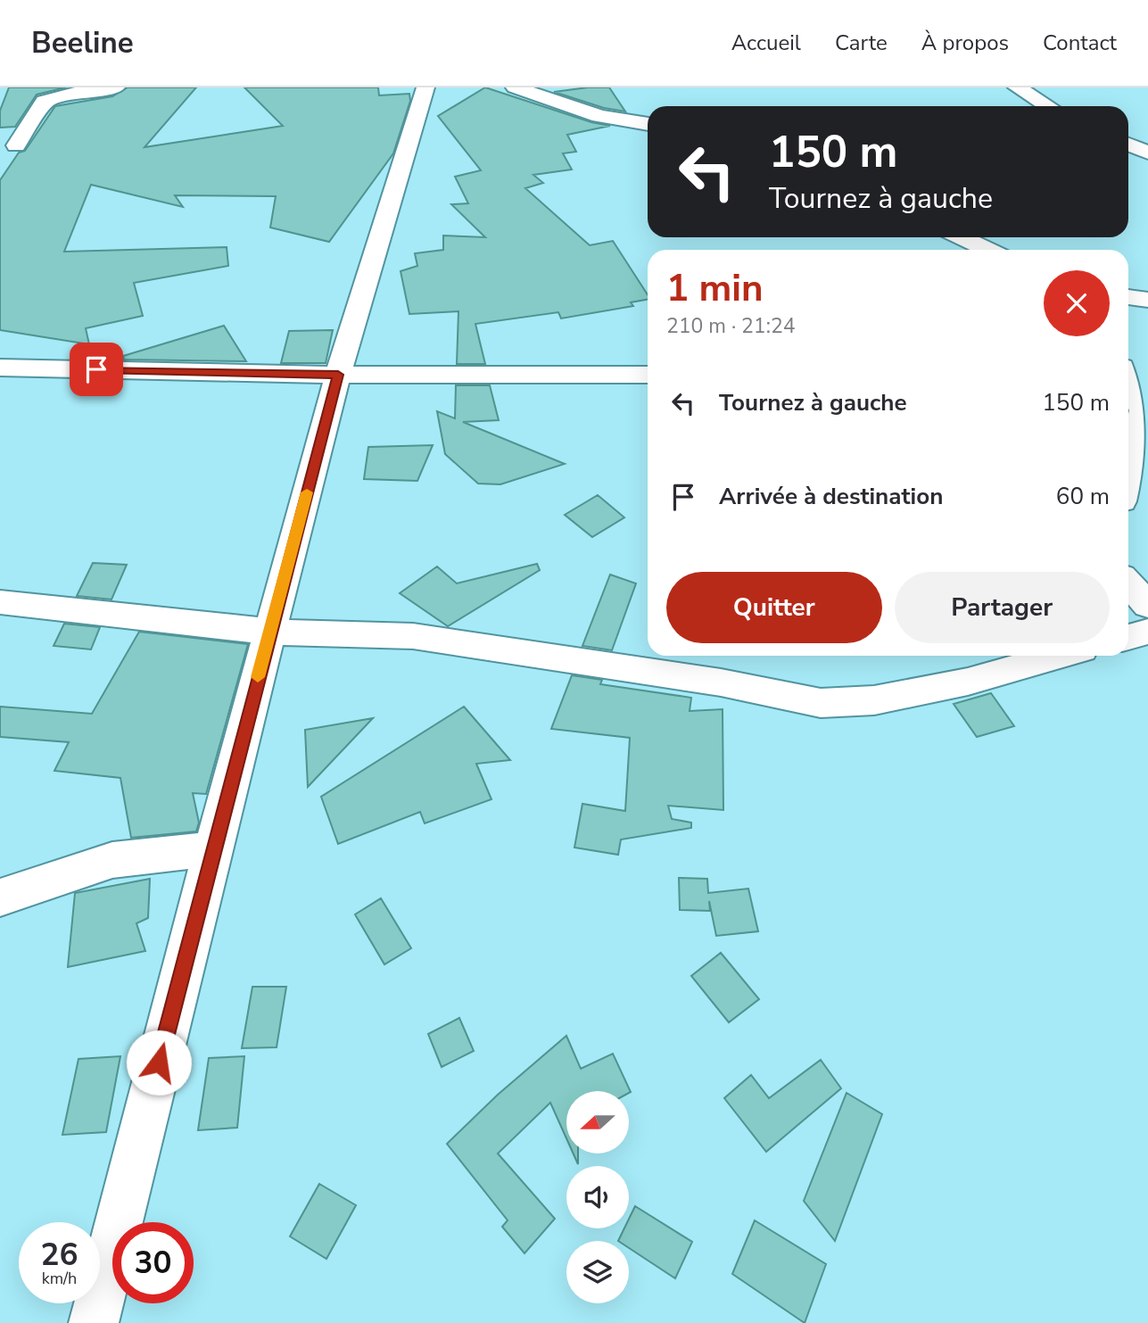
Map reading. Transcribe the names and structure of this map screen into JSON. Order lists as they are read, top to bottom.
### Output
{
  "north": "left",
  "page": {
    "header": "Beeline",
    "nav": [
      "Accueil",
      "Carte",
      "À propos",
      "Contact"
    ],
    "turn": ["150 m", "Tournez à gauche"],
    "heading": ["1 min", "210 m · 21:24"],
    "list": [
      {
        "name": "Tournez à gauche",
        "value": "150 m"
      },
      {
        "name": "Arrivée à destination",
        "value": "60 m"
      }
    ],
    "buttons": ["Quitter", "Partager"],
    "speed": "26 km/h",
    "limit": "30"
  }
}
